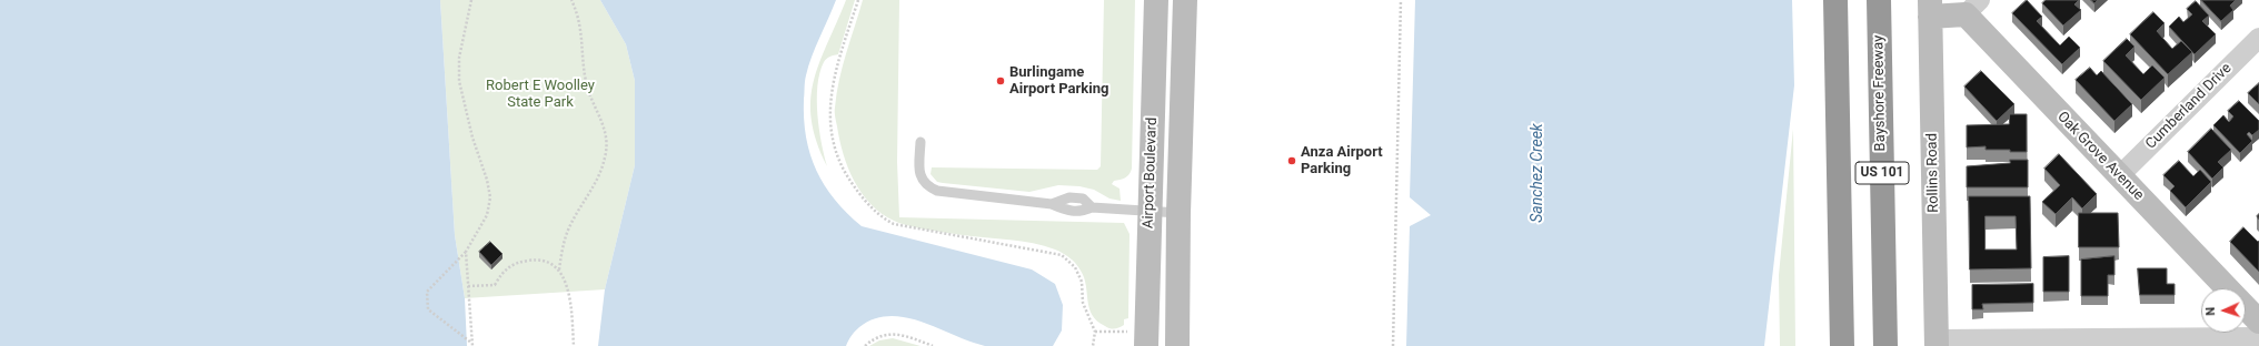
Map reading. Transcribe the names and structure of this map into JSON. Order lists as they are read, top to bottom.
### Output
{
  "streets": {
    "highway": ["Bayshore Freeway", "US 101"],
    "street": [
      "Cumberland Drive",
      "Oak Grove Avenue",
      "Airport Boulevard",
      "Rollins Road"
    ]
  },
  "crossings": [
    ["Cumberland Drive", "Oak Grove Avenue"]
  ],
  "water": ["Sanchez Creek"],
  "parks": ["Robert E Woolley State Park"],
  "places": ["Burlingame Airport Parking", "Anza Airport Parking"],
  "north": "left"
}
